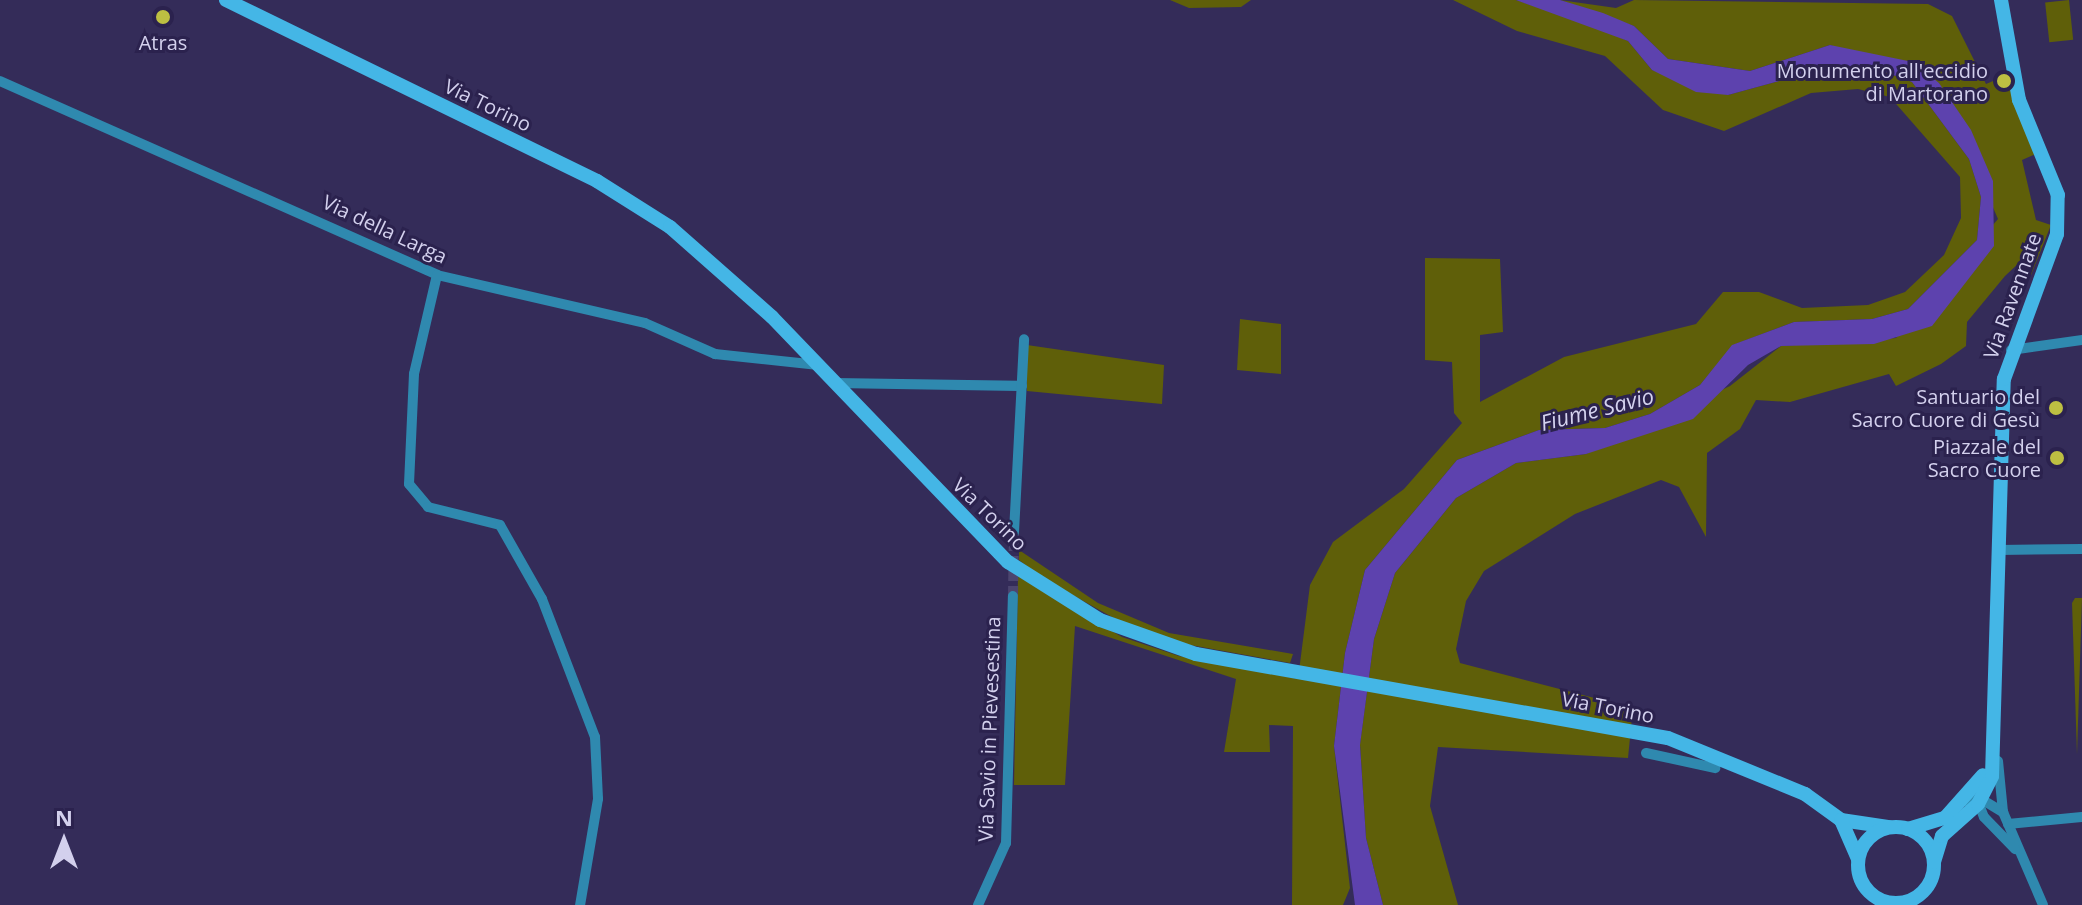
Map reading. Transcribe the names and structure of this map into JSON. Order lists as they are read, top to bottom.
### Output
{
  "streets": {
    "main road": ["Via Torino", "Via Ravennate"],
    "street": ["Via della Larga", "Via Savio in Pievesestina"]
  },
  "crossings": [
    ["Via Torino", "Via della Larga"],
    ["Via Torino", "Via Ravennate"]
  ],
  "water": ["Fiume Savio"],
  "places": [
    "Atras",
    "Monumento all'eccidio di Martorano",
    "Santuario del Sacro Cuore di Gesù",
    "Piazzale del Sacro Cuore"
  ],
  "north": "top"
}
